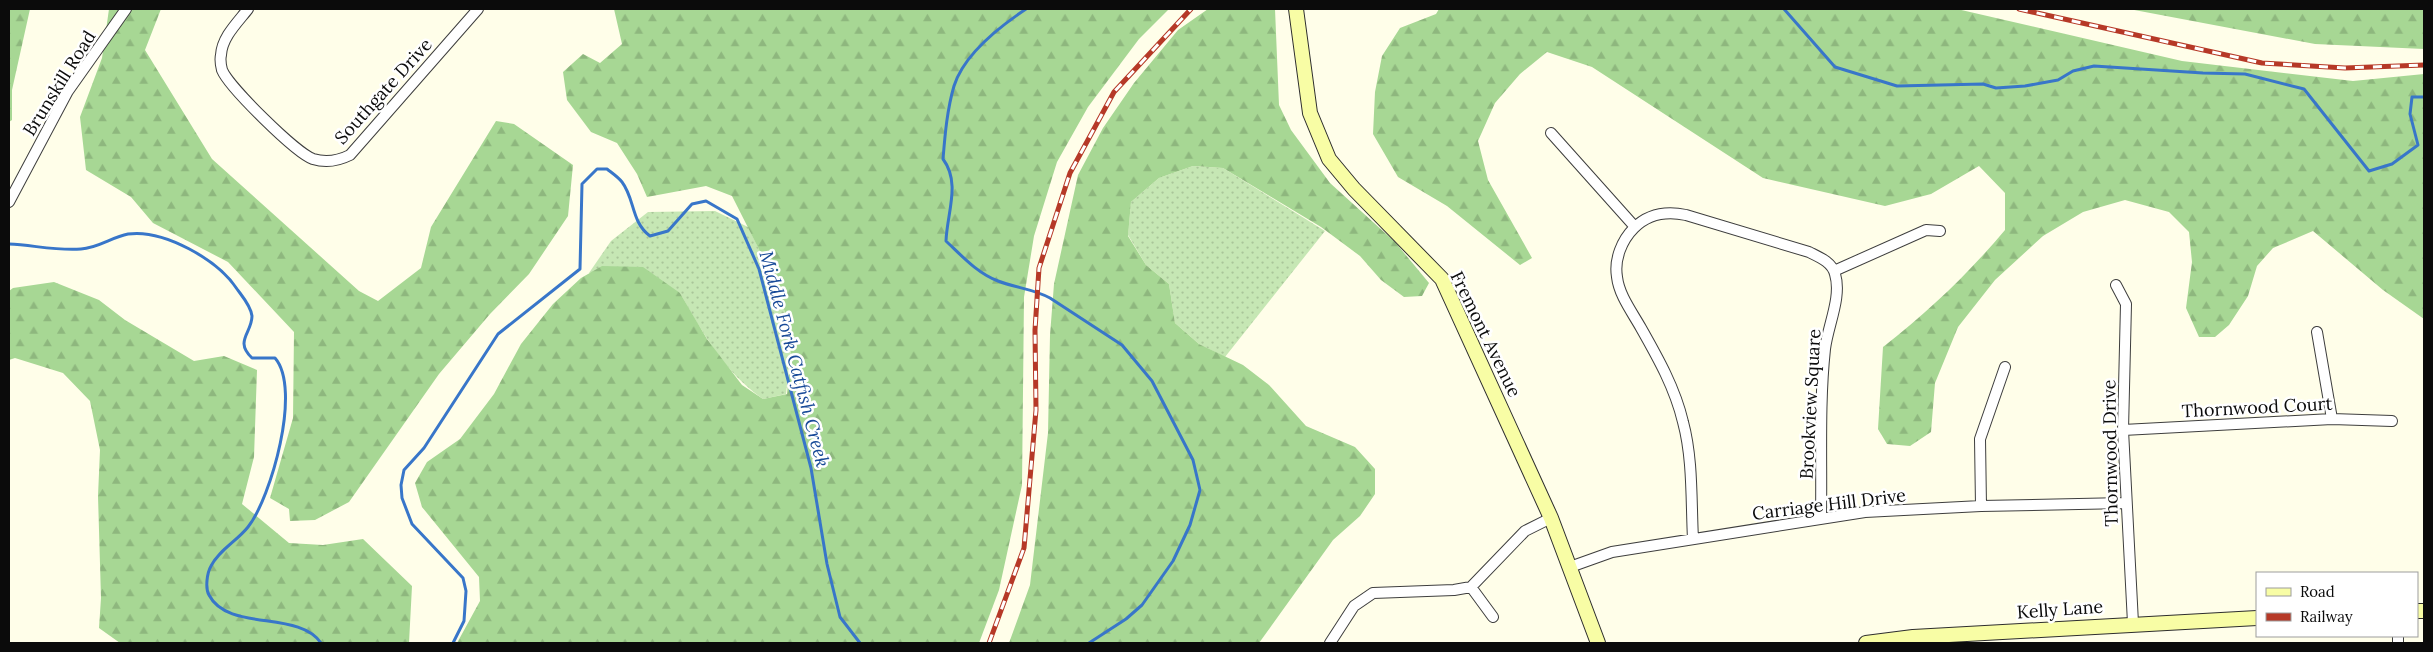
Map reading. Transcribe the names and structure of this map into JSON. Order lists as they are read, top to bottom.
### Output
{
  "streets": {
    "main road": ["Fremont Avenue", "Kelly Lane"],
    "street": [
      "Brunskill Road",
      "Southgate Drive",
      "Brookview Square",
      "Thornwood Court",
      "Thornwood Drive",
      "Carriage Hill Drive"
    ]
  },
  "crossings": [
    ["Fremont Avenue", "Carriage Hill Drive"],
    ["Brookview Square", "Carriage Hill Drive"],
    ["Thornwood Court", "Thornwood Drive"],
    ["Thornwood Drive", "Carriage Hill Drive"],
    ["Thornwood Drive", "Kelly Lane"]
  ],
  "water": ["Middle Fork Catfish Creek"],
  "legend": ["Road", "Railway"]
}
